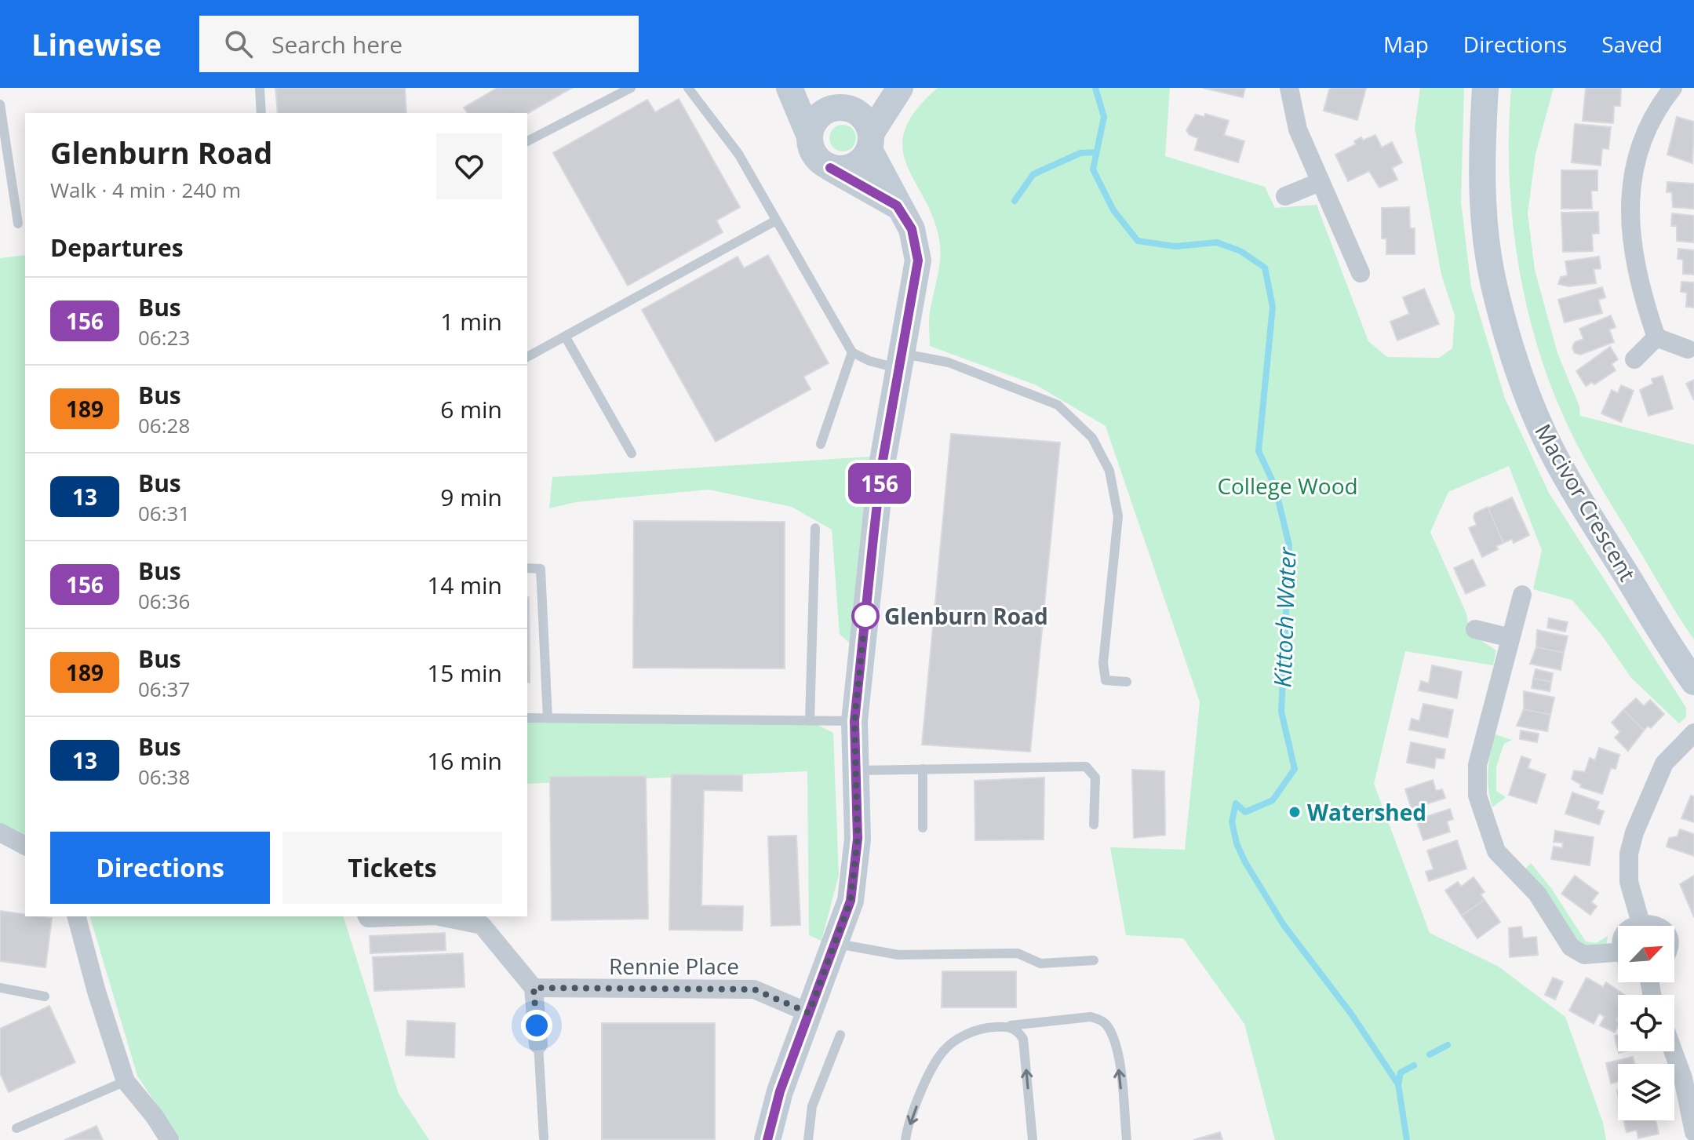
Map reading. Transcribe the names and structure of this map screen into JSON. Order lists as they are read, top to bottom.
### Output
{
  "streets": {
    "street": ["Macivor Crescent", "Rennie Place"]
  },
  "water": ["Kittoch Water"],
  "parks": ["College Wood"],
  "places": ["Glenburn Road", "Watershed"],
  "lines": ["bus line 156"],
  "north": "top right",
  "page": {
    "header": "Linewise",
    "search": "Search here",
    "nav": ["Map", "Directions", "Saved"],
    "on_map": "156",
    "heading": [
      ["Glenburn Road", "Walk · 4 min · 240 m"],
      "Departures"
    ],
    "list": [
      {
        "mark": "156",
        "name": "Bus",
        "note": "06:23",
        "value": "1 min"
      },
      {
        "mark": "189",
        "name": "Bus",
        "note": "06:28",
        "value": "6 min"
      },
      {
        "mark": "13",
        "name": "Bus",
        "note": "06:31",
        "value": "9 min"
      },
      {
        "mark": "156",
        "name": "Bus",
        "note": "06:36",
        "value": "14 min"
      },
      {
        "mark": "189",
        "name": "Bus",
        "note": "06:37",
        "value": "15 min"
      },
      {
        "mark": "13",
        "name": "Bus",
        "note": "06:38",
        "value": "16 min"
      }
    ],
    "buttons": ["Directions", "Tickets"]
  }
}
